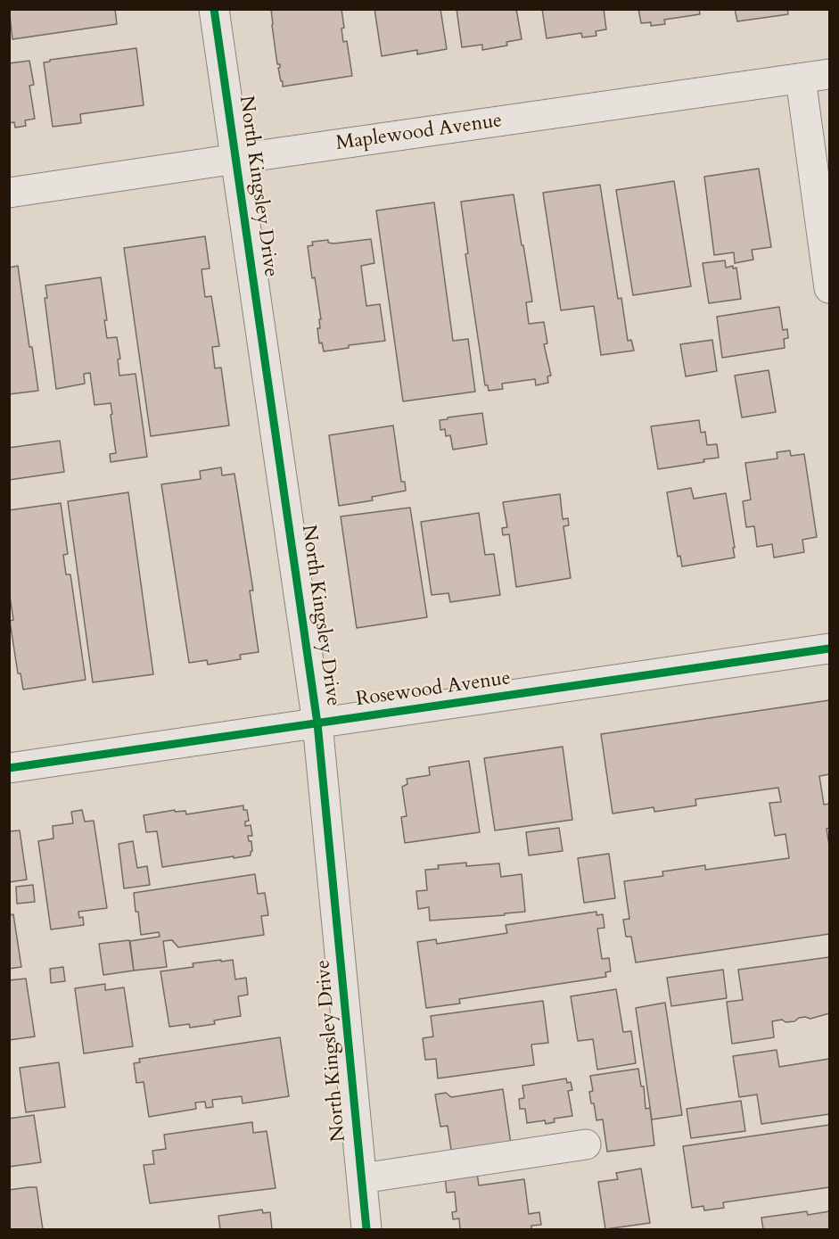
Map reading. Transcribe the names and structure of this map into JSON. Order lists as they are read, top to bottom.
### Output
{
  "streets": {
    "street": ["Maplewood Avenue", "North Kingsley Drive", "Rosewood Avenue"]
  },
  "crossings": [
    ["Maplewood Avenue", "North Kingsley Drive"],
    ["North Kingsley Drive", "Rosewood Avenue"]
  ]
}
